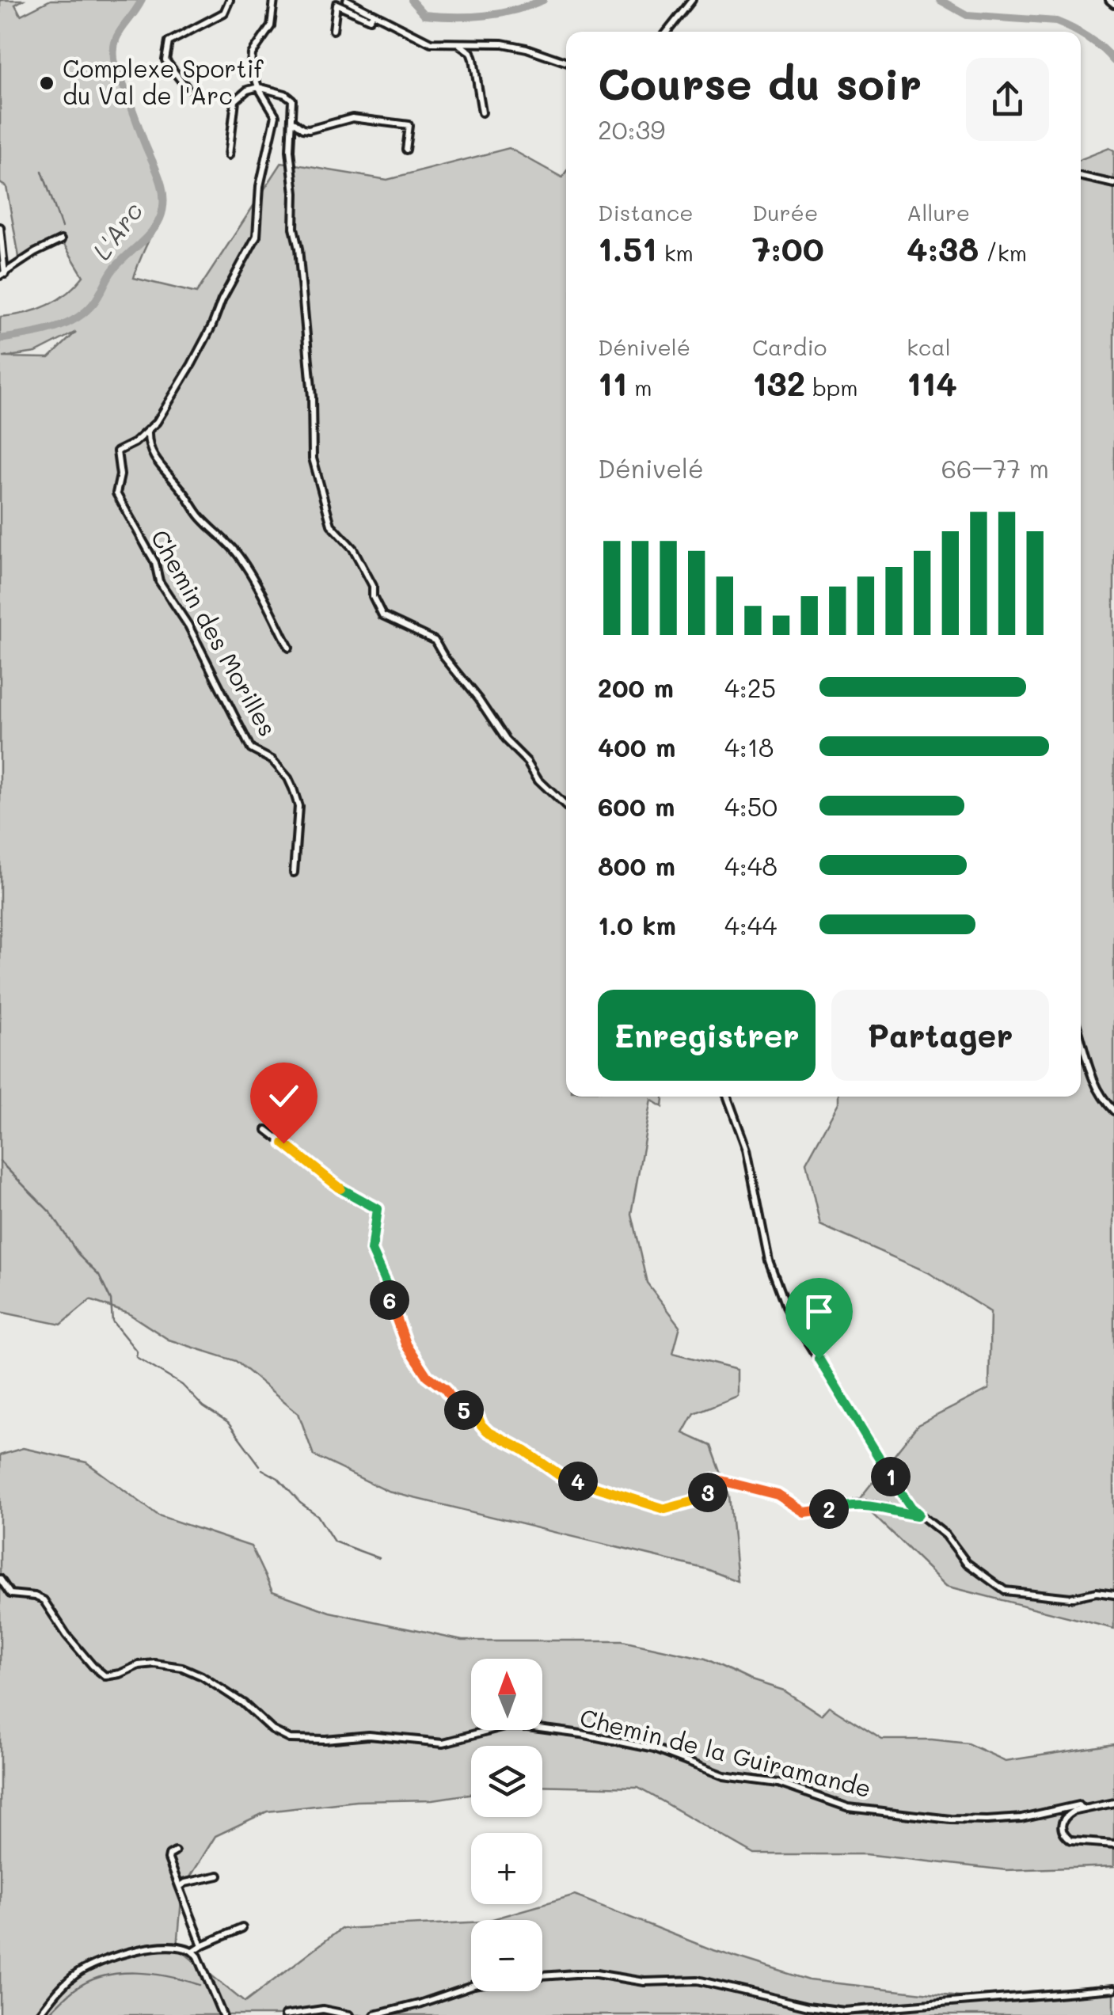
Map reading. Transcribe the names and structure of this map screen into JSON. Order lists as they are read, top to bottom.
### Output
{
  "streets": {
    "street": ["Chemin des Morilles", "Chemin de la Guiramande"]
  },
  "water": ["L'Arc"],
  "places": ["Complexe Sportif du Val de l'Arc"],
  "north": "top",
  "page": {
    "heading": ["Course du soir", "20:39"],
    "stats": [
      ["Distance", "1.51 km"],
      ["Durée", "7:00"],
      ["Allure", "4:38 /km"],
      ["Dénivelé", "11 m"],
      ["Cardio", "132 bpm"],
      ["kcal", "114"]
    ],
    "chart": ["Dénivelé", "66–77 m"],
    "list": [
      {
        "name": "200 m",
        "note": "4:25"
      },
      {
        "name": "400 m",
        "note": "4:18"
      },
      {
        "name": "600 m",
        "note": "4:50"
      },
      {
        "name": "800 m",
        "note": "4:48"
      },
      {
        "name": "1.0 km",
        "note": "4:44"
      }
    ],
    "buttons": ["Enregistrer", "Partager"],
    "pins": [
      "6",
      "5",
      "1",
      "4",
      "3",
      "2"
    ],
    "map_buttons": ["+", "−"]
  }
}
